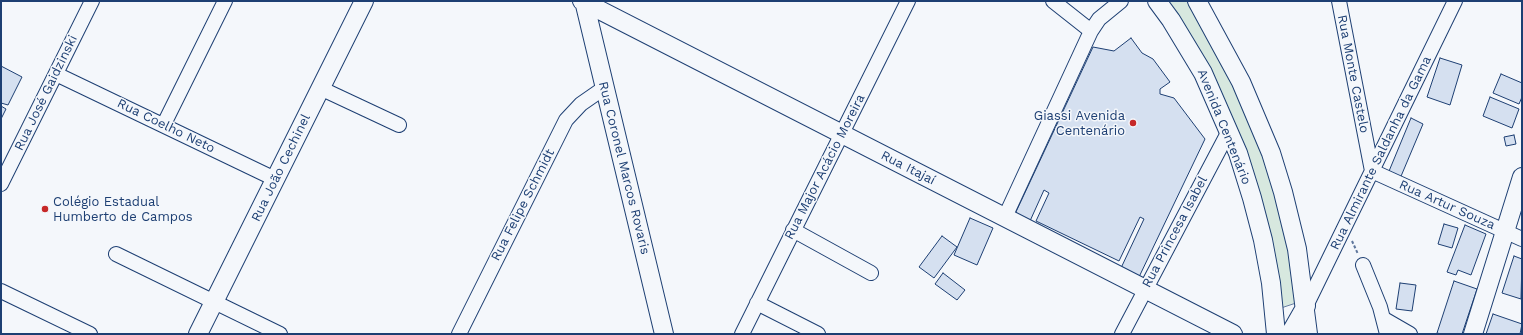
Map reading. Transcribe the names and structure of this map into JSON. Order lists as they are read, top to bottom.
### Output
{
  "streets": {
    "main road": [
      "Avenida Centenário",
      "Rua João Cechinel",
      "Rua Coronel Marcos Rovaris",
      "Rua Itajaí"
    ],
    "street": [
      "Rua Monte Castelo",
      "Rua José Gaidzinski",
      "Rua Coelho Neto",
      "Rua Almirante Saldanha da Gama",
      "Rua Major Acácio Moreira",
      "Rua Felipe Schmidt",
      "Rua Artur Souza",
      "Rua Princesa Isabel"
    ]
  },
  "crossings": [
    ["Rua Monte Castelo", "Rua Almirante Saldanha da Gama"],
    ["Rua Monte Castelo", "Rua Artur Souza"],
    ["Rua José Gaidzinski", "Rua Coelho Neto"],
    ["Rua Coelho Neto", "Rua João Cechinel"],
    ["Avenida Centenário", "Rua Princesa Isabel"],
    ["Rua Almirante Saldanha da Gama", "Rua Artur Souza"],
    ["Rua Major Acácio Moreira", "Rua Itajaí"],
    ["Rua Coronel Marcos Rovaris", "Rua Itajaí"],
    ["Rua Coronel Marcos Rovaris", "Rua Felipe Schmidt"],
    ["Rua Itajaí", "Rua Princesa Isabel"]
  ],
  "places": ["Giassi Avenida Centenário", "Colégio Estadual Humberto de Campos"]
}
